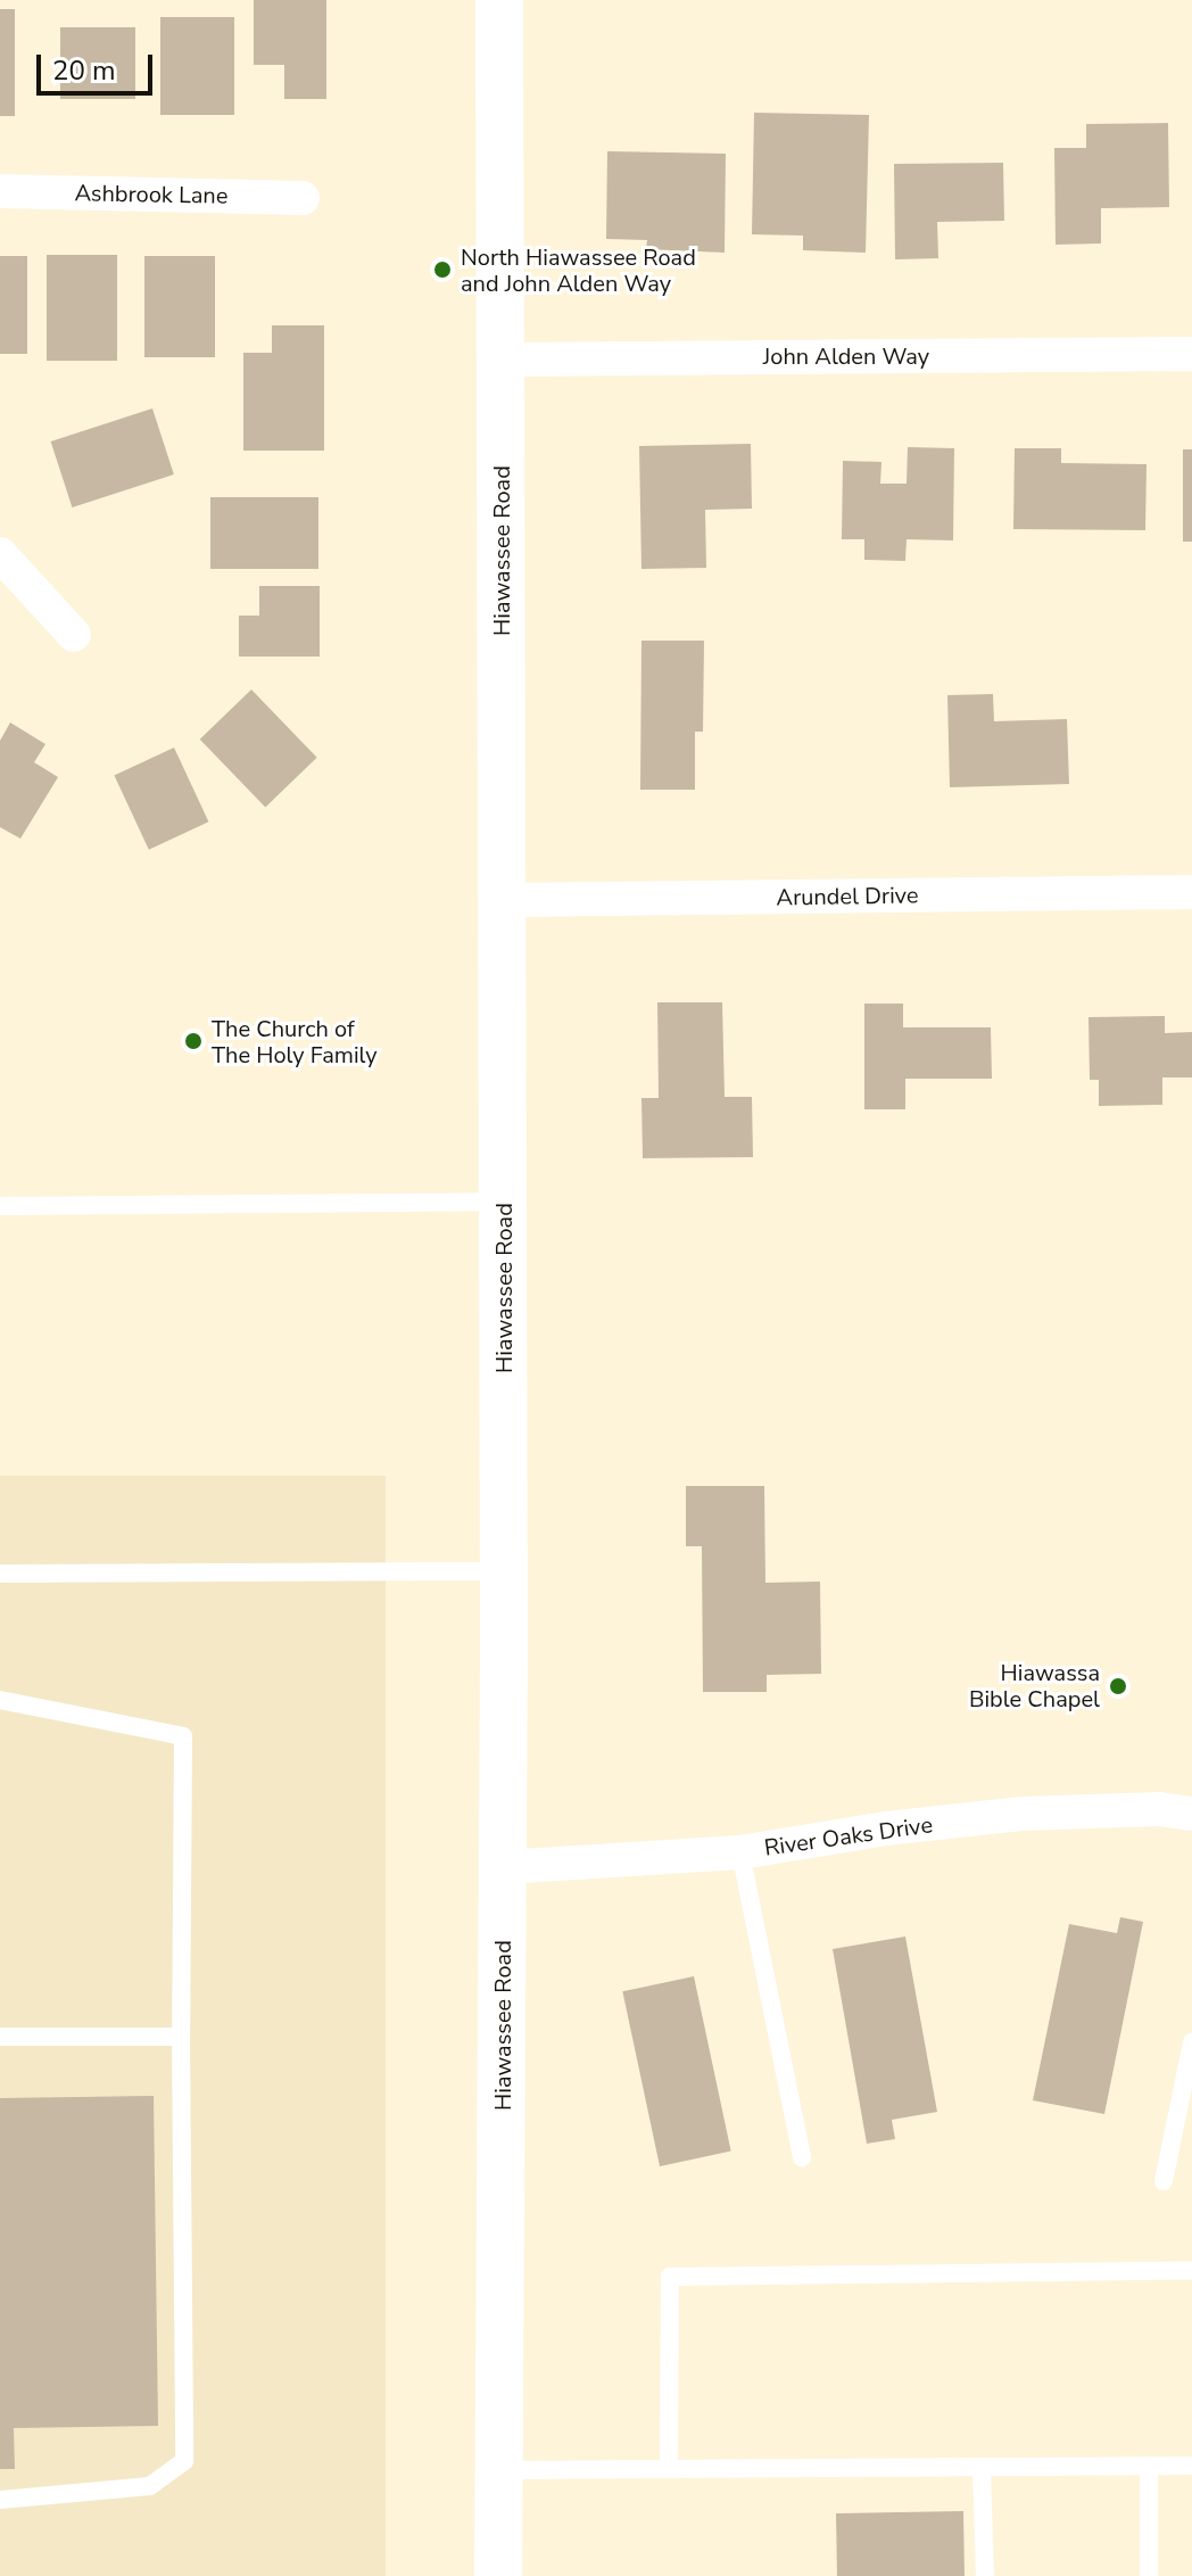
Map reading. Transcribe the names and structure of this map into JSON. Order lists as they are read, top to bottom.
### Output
{
  "streets": {
    "main road": ["Hiawassee Road"],
    "street": [
      "Ashbrook Lane",
      "John Alden Way",
      "Arundel Drive",
      "River Oaks Drive"
    ]
  },
  "crossings": [
    ["John Alden Way", "Hiawassee Road"],
    ["Hiawassee Road", "Arundel Drive"],
    ["Hiawassee Road", "River Oaks Drive"]
  ],
  "places": ["North Hiawassee Road and John Alden Way", "The Church of The Holy Family", "Hiawassa Bible Chapel"],
  "scale_bar": "20 m"
}
